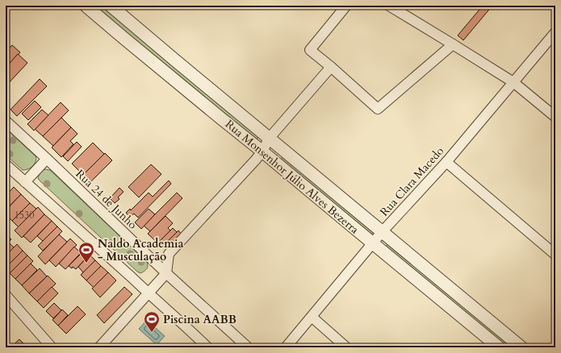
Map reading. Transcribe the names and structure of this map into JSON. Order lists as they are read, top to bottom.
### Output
{
  "streets": {
    "street": ["Rua Monsenhor Júlio Alves Bezerra", "Rua Clara Macedo", "Rua 24 de Junho"]
  },
  "crossings": [
    ["Rua Monsenhor Júlio Alves Bezerra", "Rua Clara Macedo"]
  ],
  "places": {
    "sports": ["Naldo Academia - Musculação", "Piscina AABB"]
  },
  "house_numbers": ["1530"]
}
